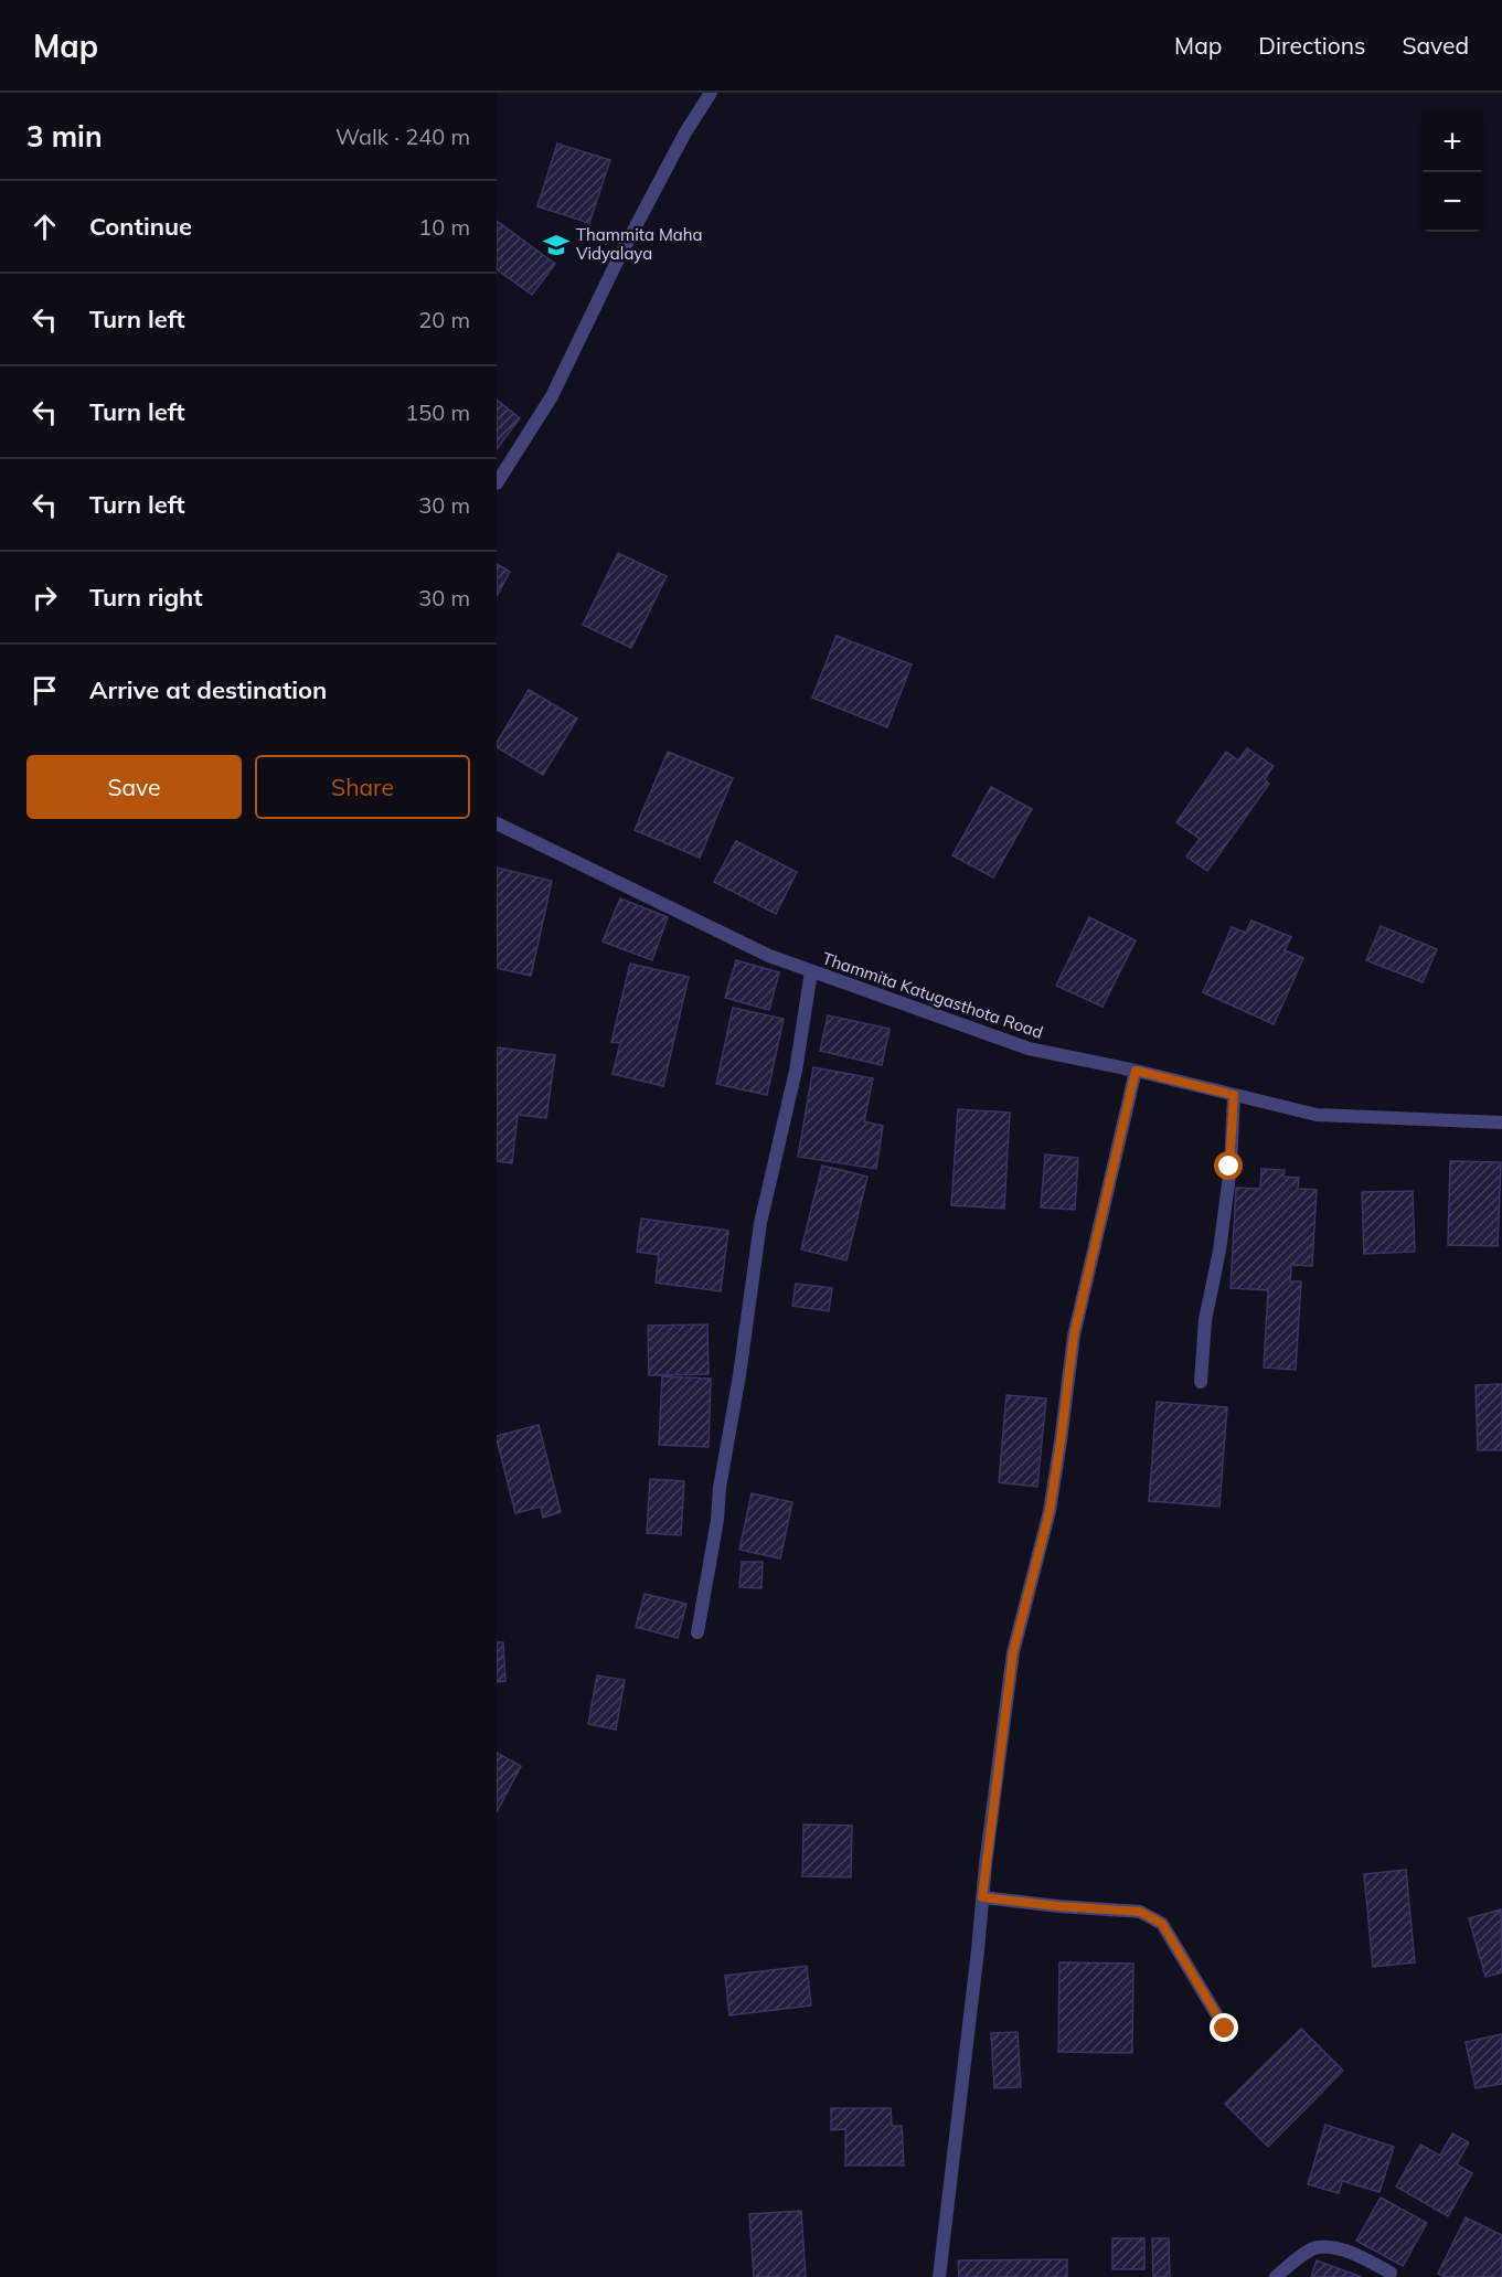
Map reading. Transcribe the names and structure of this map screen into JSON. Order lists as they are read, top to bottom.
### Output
{
  "streets": {
    "street": ["Thammita Katugasthota Road"]
  },
  "places": {
    "school or university": ["Thammita Maha Vidyalaya"]
  },
  "page": {
    "header": "Map",
    "nav": ["Map", "Directions", "Saved"],
    "heading": ["3 min", "Walk · 240 m"],
    "map_buttons": ["+", "−"],
    "list": [
      ["Continue", "10 m"],
      ["Turn left", "20 m"],
      ["Turn left", "150 m"],
      ["Turn left", "30 m"],
      ["Turn right", "30 m"],
      "Arrive at destination"
    ],
    "buttons": ["Save", "Share"]
  }
}
